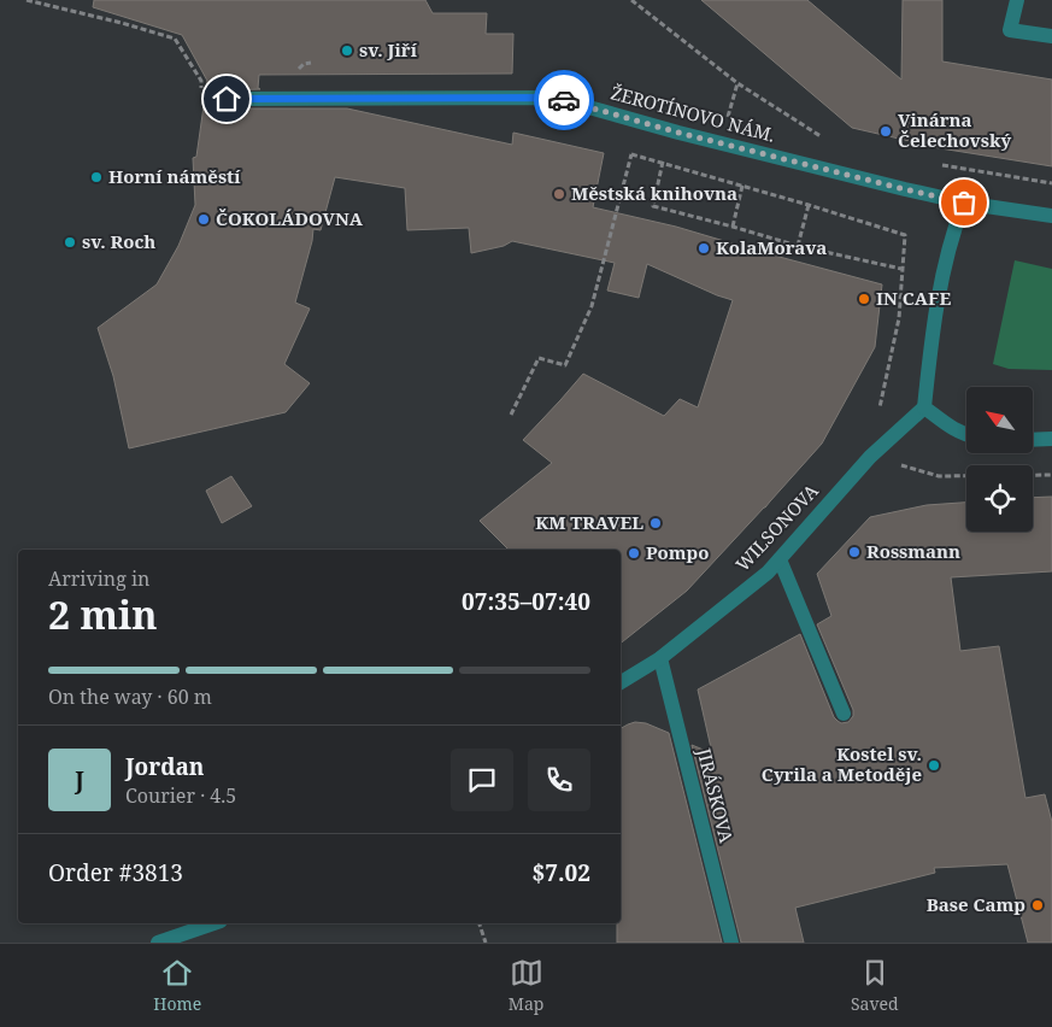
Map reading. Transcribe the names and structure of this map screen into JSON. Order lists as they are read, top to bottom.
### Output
{
  "streets": {
    "street": ["ŽEROTÍNOVO NÁM.", "WILSONOVA", "JIRÁSKOVA"]
  },
  "crossings": [
    ["WILSONOVA", "JIRÁSKOVA"]
  ],
  "places": [
    "sv. Jiří",
    "Vinárna Čelechovský",
    "Horní náměstí",
    "Městská knihovna",
    "ČOKOLÁDOVNA",
    "sv. Roch",
    "KolaMorava",
    "IN CAFE",
    "KM TRAVEL",
    "Rossmann",
    "Pompo",
    "Kostel sv. Cyrila a Metoděje",
    "Base Camp"
  ],
  "north": "top left",
  "page": {
    "heading": ["2 min", "Arriving in", "07:35–07:40"],
    "panel": [
      "Jordan",
      "Courier · 4.5",
      "Order #3813",
      "$7.02"
    ],
    "bar": "On the way · 60 m",
    "round": "J",
    "tabs": ["Home", "Map", "Saved"]
  }
}
